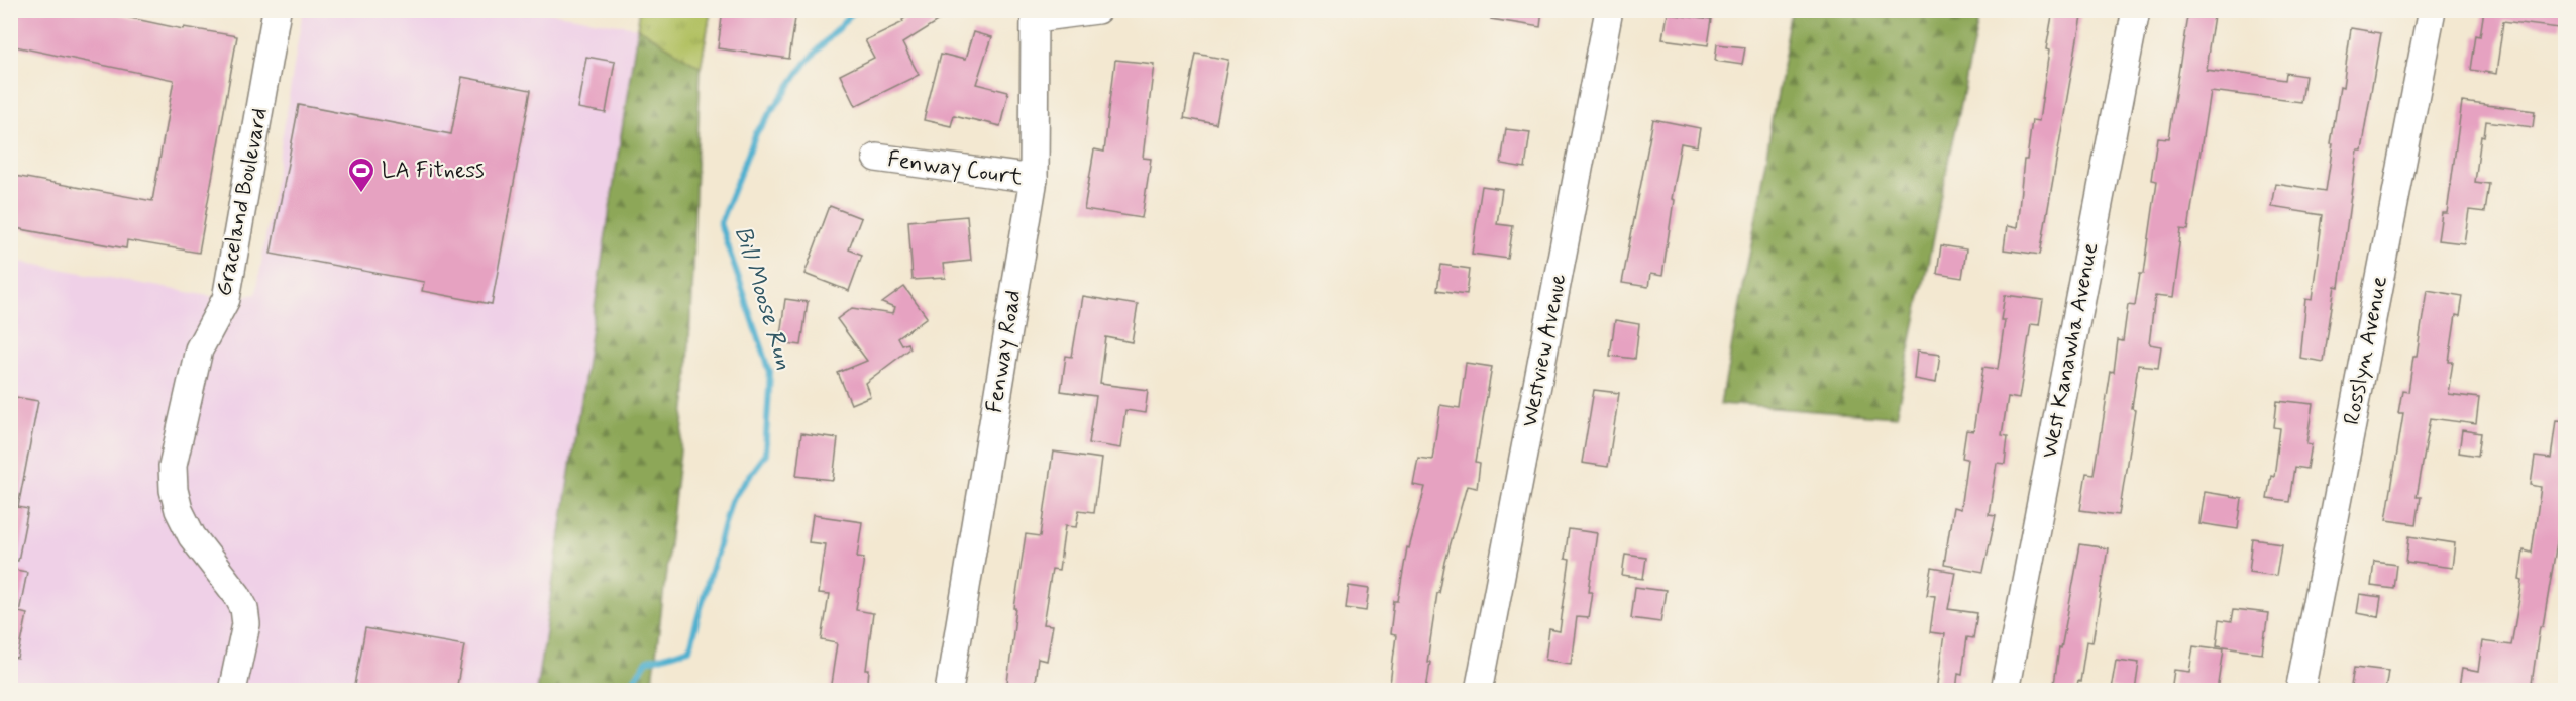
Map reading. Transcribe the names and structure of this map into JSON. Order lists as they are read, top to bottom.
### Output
{
  "streets": {
    "street": [
      "Fenway Court",
      "Graceland Boulevard",
      "Westview Avenue",
      "West Kanawha Avenue",
      "Rosslyn Avenue",
      "Fenway Road"
    ]
  },
  "crossings": [
    ["Fenway Court", "Fenway Road"]
  ],
  "water": ["Bill Moose Run"],
  "places": {
    "sports": ["LA Fitness"]
  }
}
